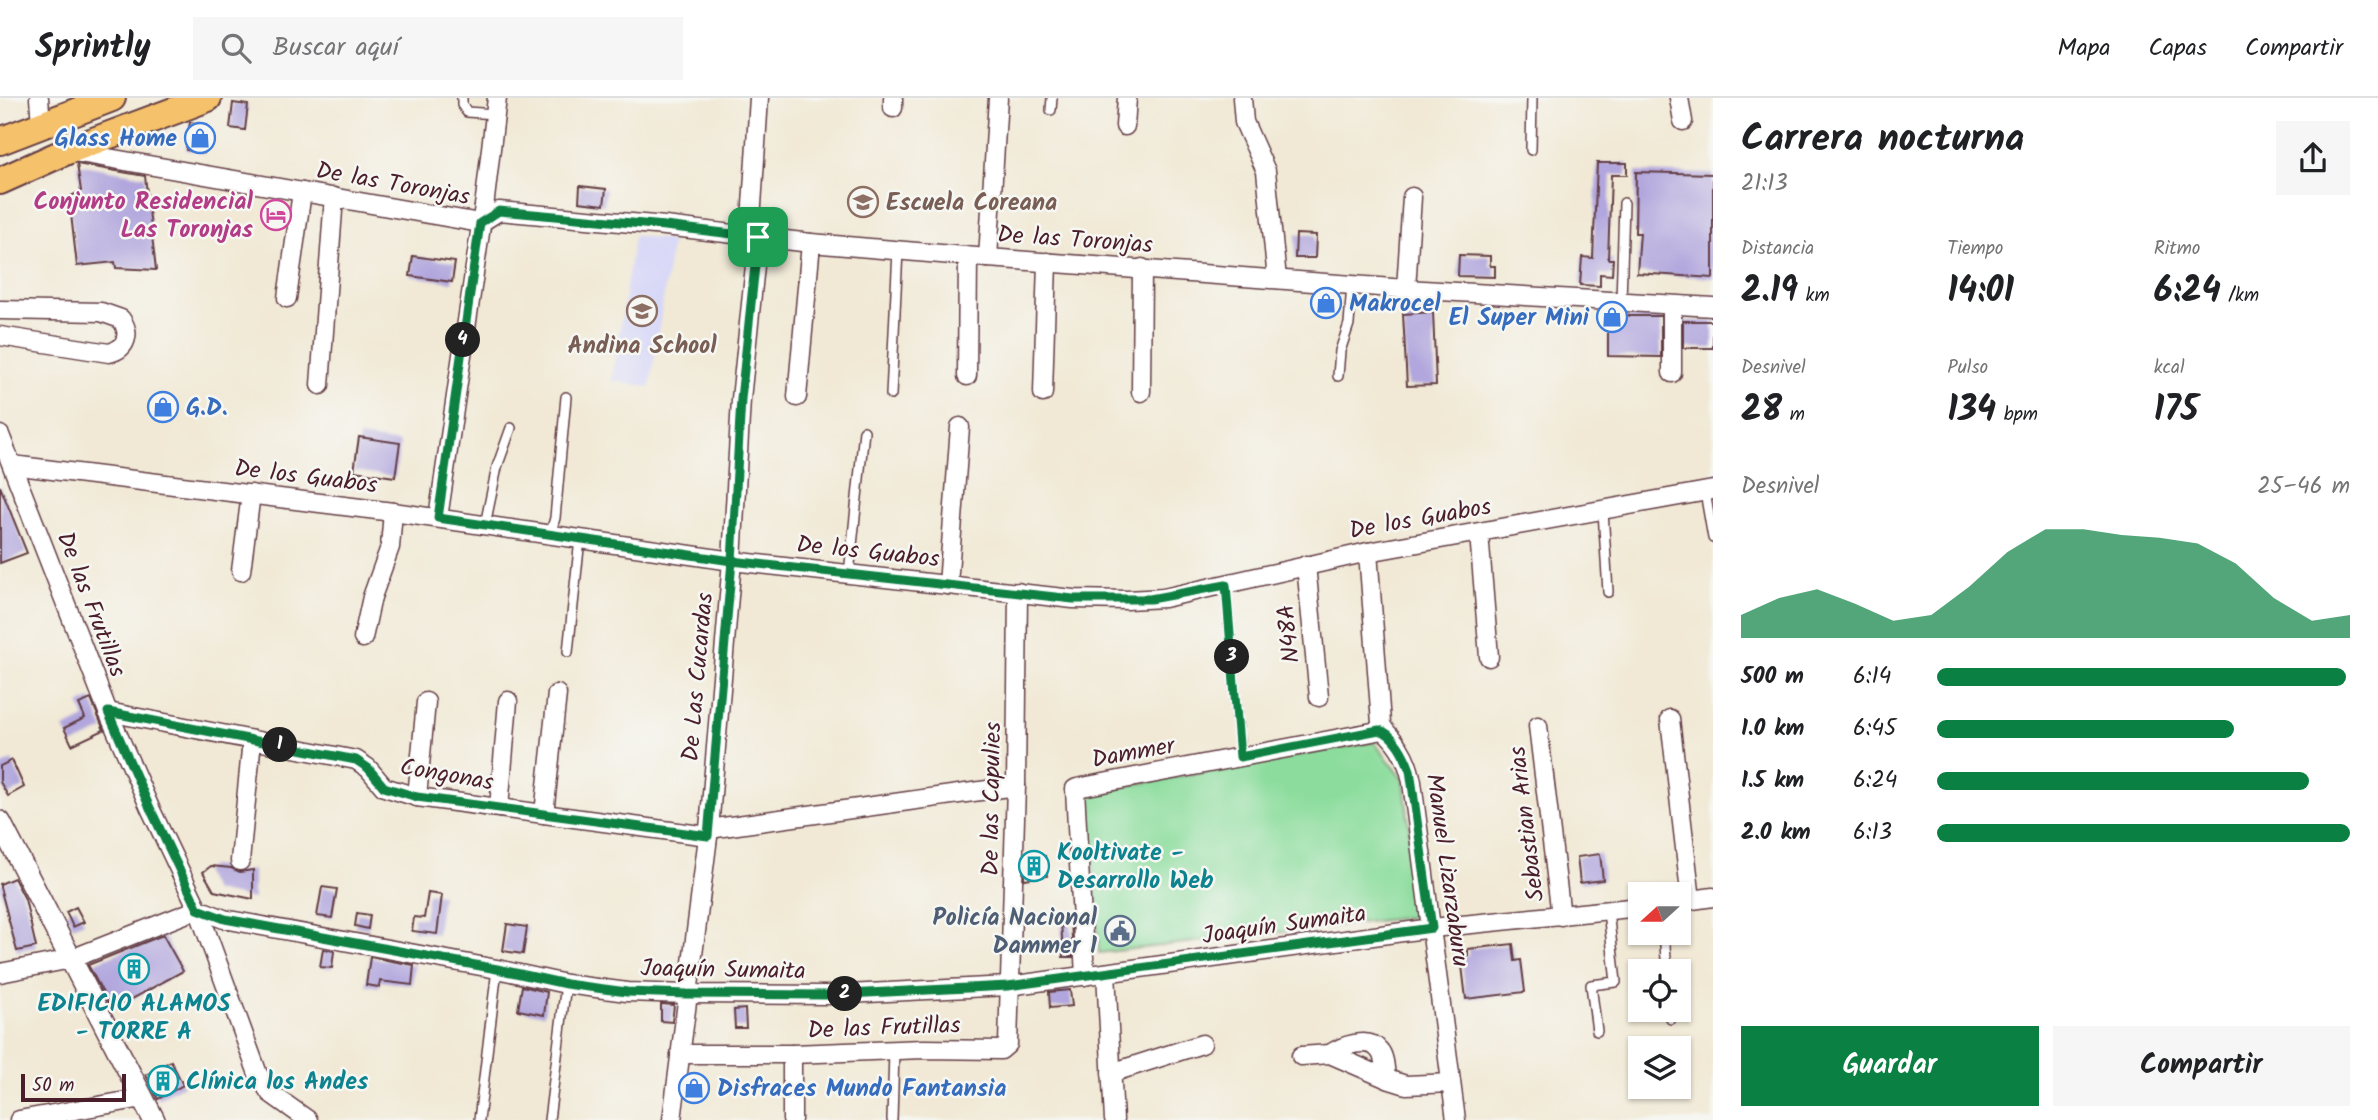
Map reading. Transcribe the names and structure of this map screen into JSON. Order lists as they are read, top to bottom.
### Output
{
  "streets": {
    "street": [
      "De las Toronjas",
      "De los Guabos",
      "De las Frutillas",
      "N48A",
      "De Las Cucardas",
      "Dammer",
      "Congonas",
      "De las Capulies",
      "Sebastian Arias",
      "Manuel Lizarzaburu",
      "Joaquín Sumaita"
    ]
  },
  "crossings": [
    ["De las Toronjas", "De Las Cucardas"],
    ["De los Guabos", "De las Frutillas"],
    ["De los Guabos", "N48A"],
    ["De los Guabos", "De Las Cucardas"],
    ["De los Guabos", "De las Capulies"],
    ["De las Frutillas", "De Las Cucardas"],
    ["De las Frutillas", "Congonas"],
    ["De las Frutillas", "De las Capulies"],
    ["De las Frutillas", "Joaquín Sumaita"],
    ["De Las Cucardas", "Congonas"],
    ["De Las Cucardas", "Joaquín Sumaita"],
    ["Dammer", "Manuel Lizarzaburu"],
    ["Dammer", "Joaquín Sumaita"],
    ["Congonas", "De las Capulies"],
    ["De las Capulies", "Joaquín Sumaita"],
    ["Sebastian Arias", "Joaquín Sumaita"],
    ["Manuel Lizarzaburu", "Joaquín Sumaita"]
  ],
  "places": {
    "shop": [
      "Glass Home",
      "Makrocel",
      "El Super Mini",
      "G.D.",
      "Disfraces Mundo Fantansia"
    ],
    "school or university": ["Escuela Coreana", "Andina School"],
    "hotel": ["Conjunto Residencial Las Toronjas"],
    "building": ["Kooltivate - Desarrollo Web", "EDIFICIO ALAMOS - TORRE A", "Clínica los Andes"],
    "public building": ["Policía Nacional Dammer 1"]
  },
  "scale_bar": "50 m",
  "north": "left",
  "page": {
    "header": "Sprintly",
    "search": "Buscar aquí",
    "nav": ["Mapa", "Capas", "Compartir"],
    "heading": ["Carrera nocturna", "21:13"],
    "stats": [
      ["Distancia", "2.19 km"],
      ["Tiempo", "14:01"],
      ["Ritmo", "6:24 /km"],
      ["Desnivel", "28 m"],
      ["Pulso", "134 bpm"],
      ["kcal", "175"]
    ],
    "pins": [
      "4",
      "3",
      "1",
      "2"
    ],
    "chart": ["Desnivel", "25–46 m"],
    "list": [
      {
        "name": "500 m",
        "note": "6:14"
      },
      {
        "name": "1.0 km",
        "note": "6:45"
      },
      {
        "name": "1.5 km",
        "note": "6:24"
      },
      {
        "name": "2.0 km",
        "note": "6:13"
      }
    ],
    "buttons": ["Guardar", "Compartir"],
    "scale": "50 m"
  }
}
